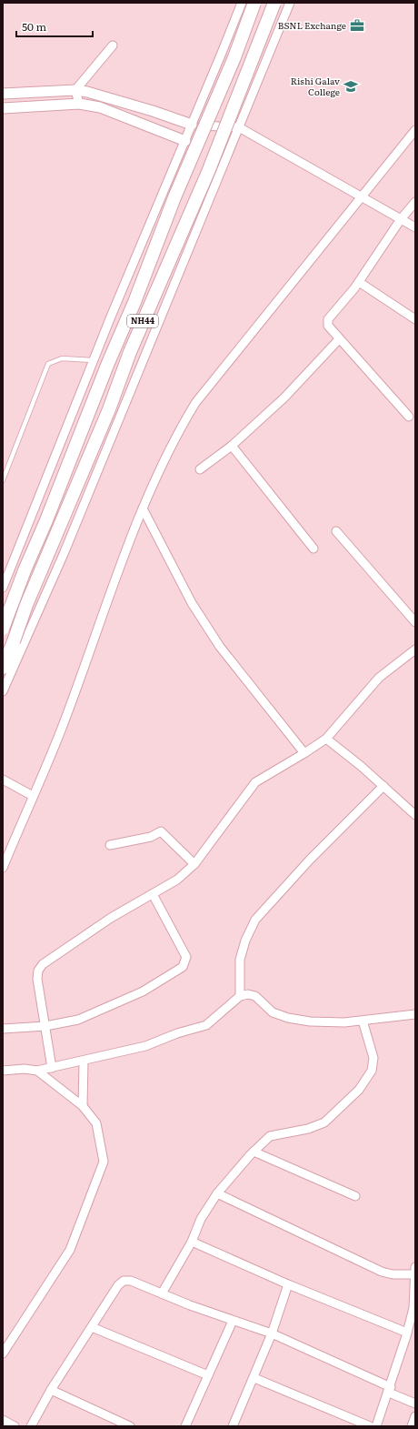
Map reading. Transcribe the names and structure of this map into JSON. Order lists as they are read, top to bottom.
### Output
{
  "streets": {
    "highway": ["NH44"]
  },
  "places": {
    "office": ["BSNL Exchange"],
    "school or university": ["Rishi Galav College"]
  },
  "scale_bar": "50 m"
}
